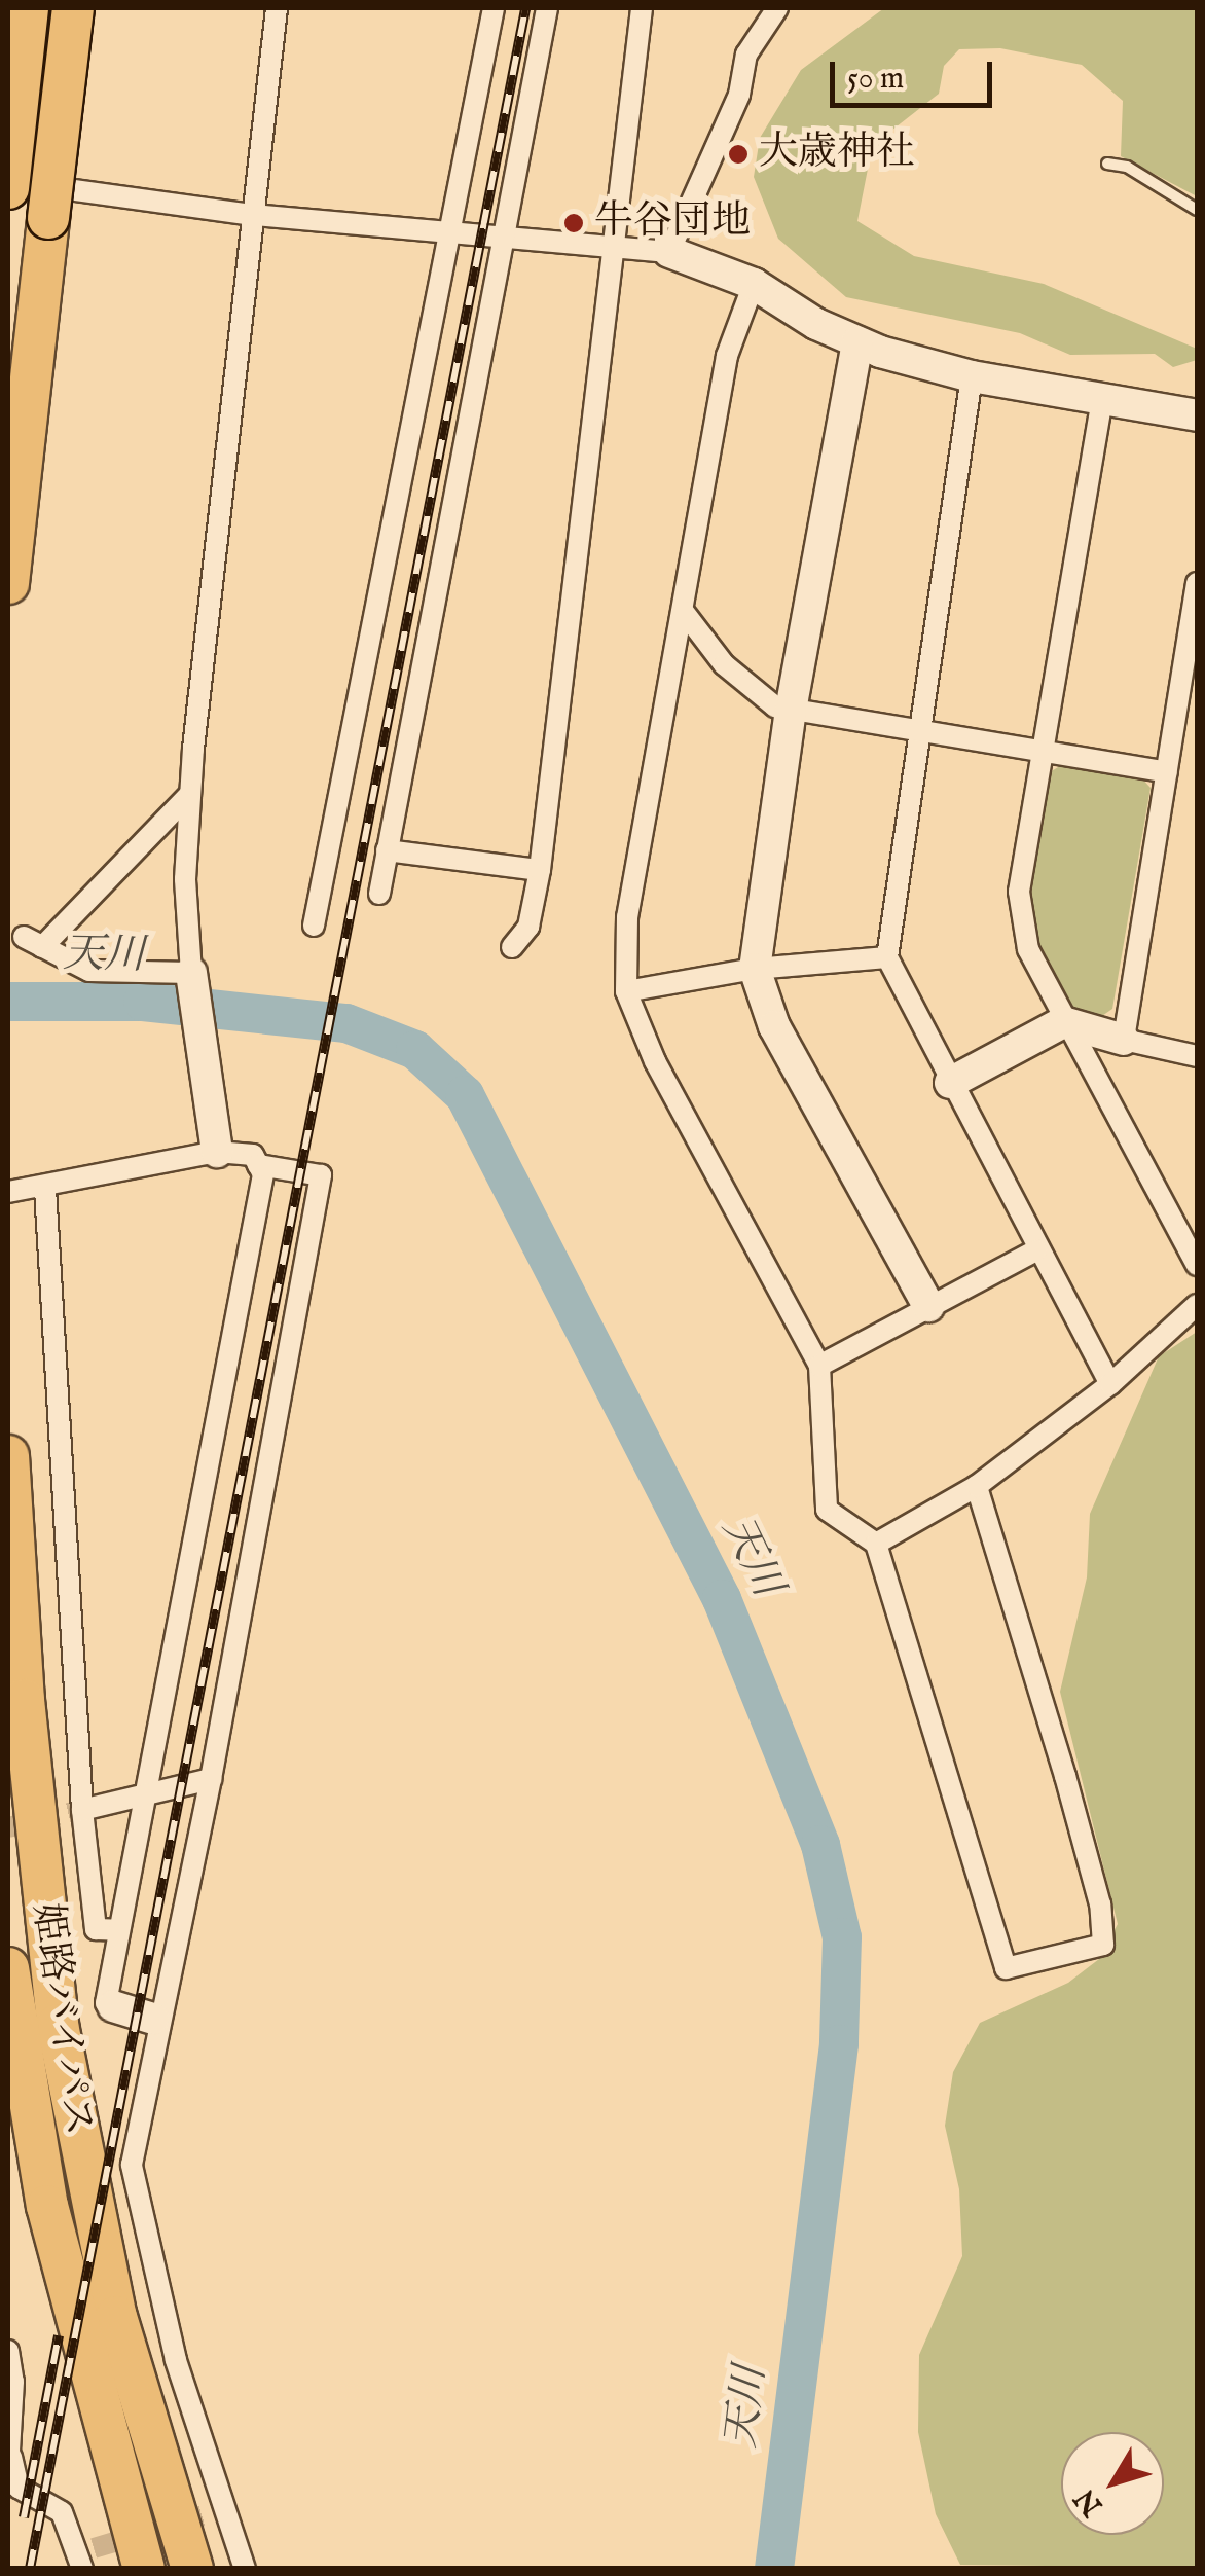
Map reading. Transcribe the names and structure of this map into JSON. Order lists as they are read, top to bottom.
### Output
{
  "streets": {
    "highway": ["姫路バイパス"]
  },
  "water": ["天川"],
  "places": ["大歳神社", "牛谷団地"],
  "scale_bar": "50 m",
  "north": "bottom left"
}
